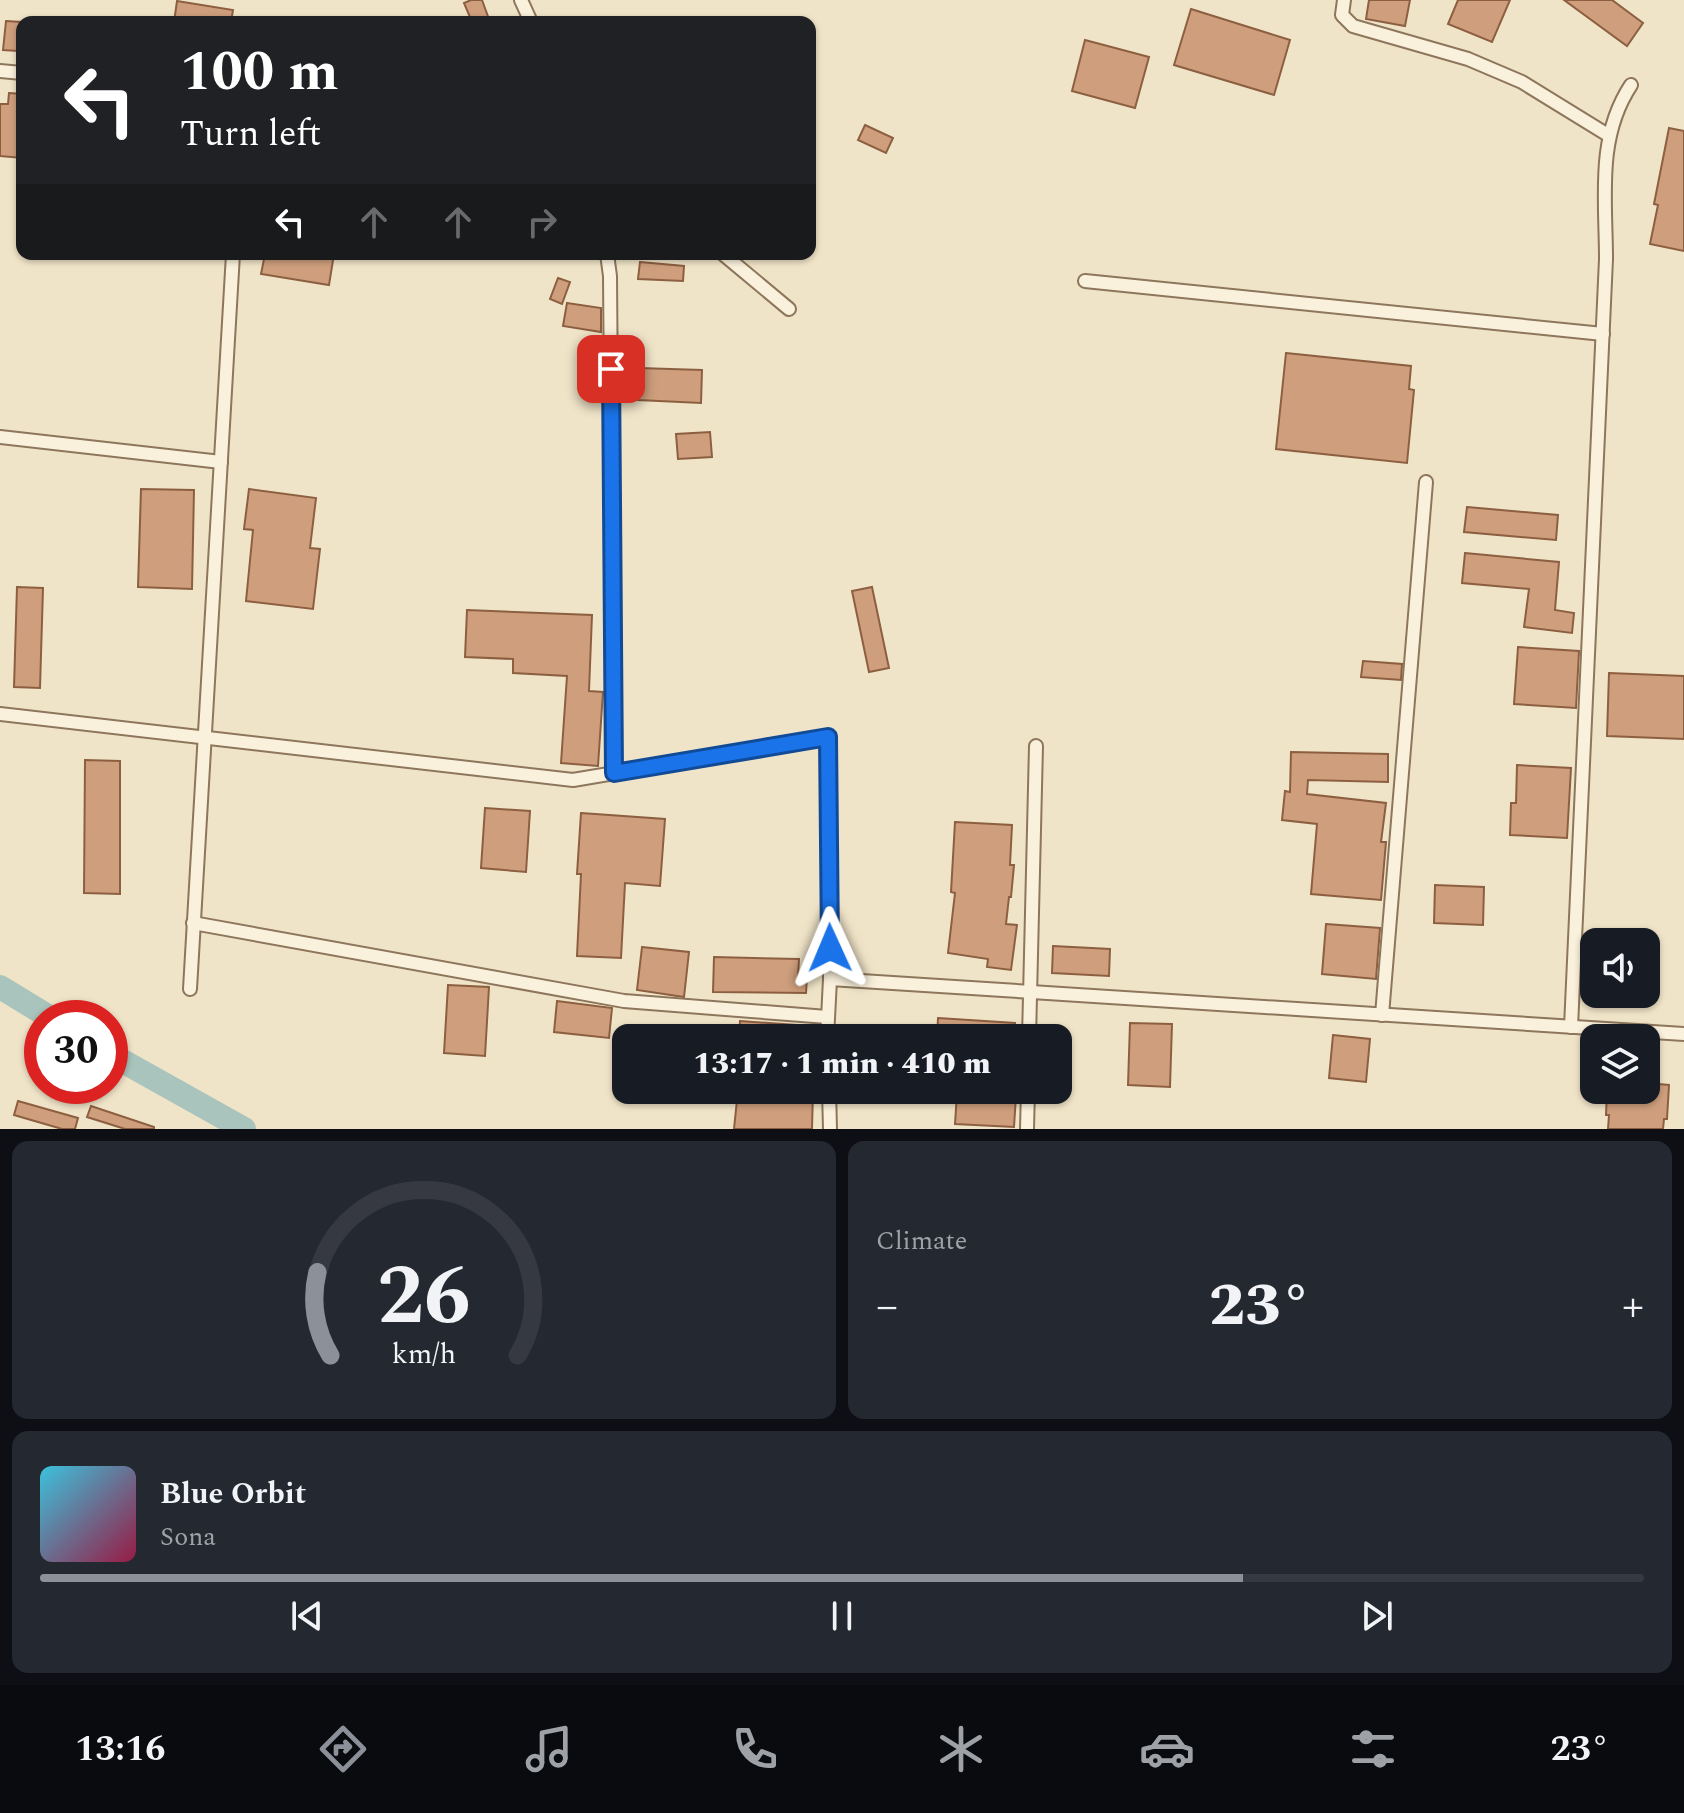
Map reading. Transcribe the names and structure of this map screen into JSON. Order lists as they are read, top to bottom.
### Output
{
  "page": {
    "turn": ["100 m", "Turn left"],
    "limit": "30",
    "trip": "13:17 · 1 min · 410 m",
    "tile": "Climate",
    "heat": ["−", "23°", "+"],
    "song": ["Blue Orbit", "Sona"],
    "tabs": ["13:16", "23°"],
    "gauge": ["26", "km/h"]
  }
}
